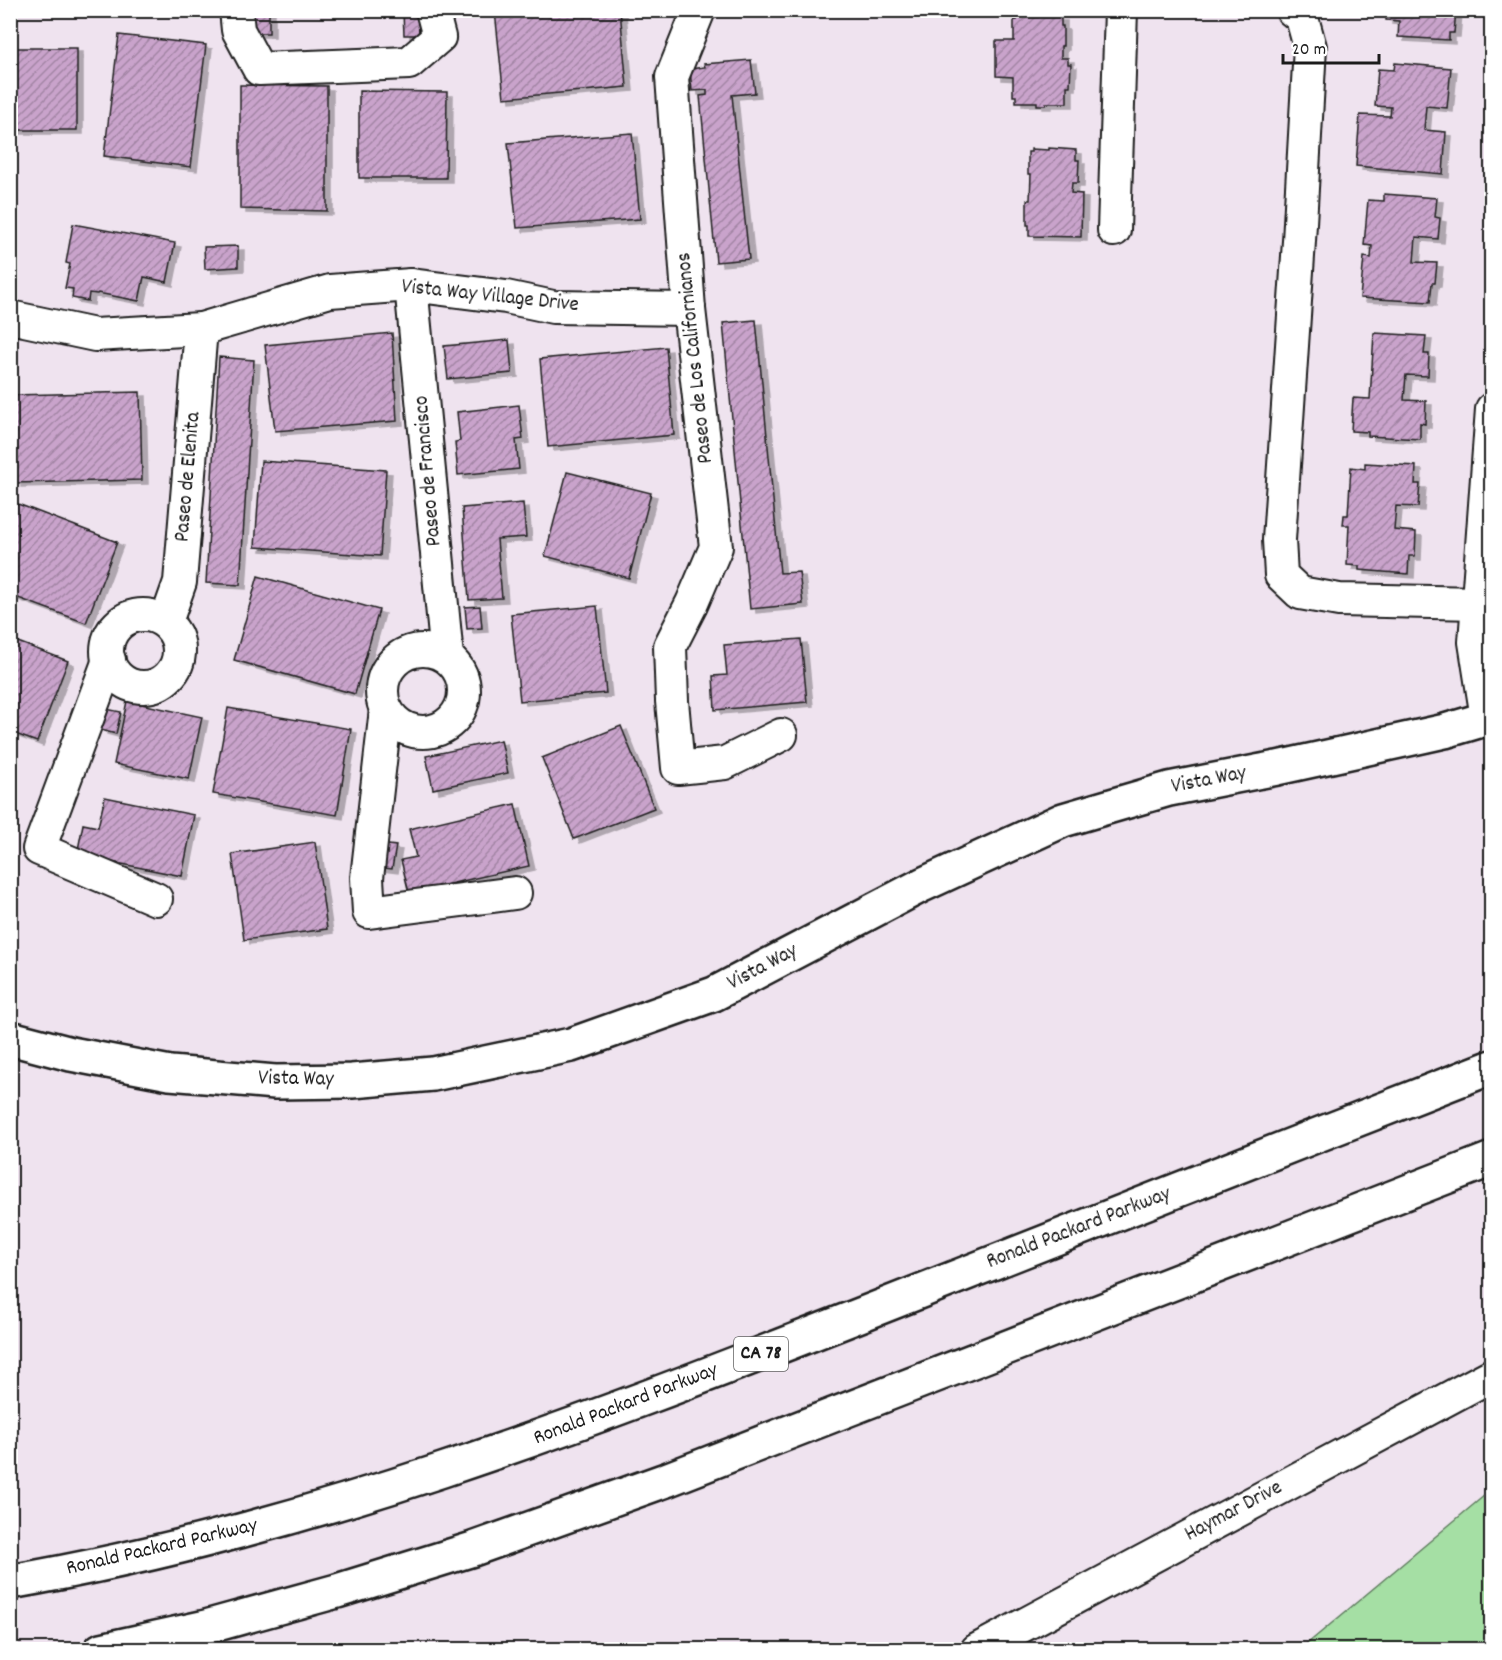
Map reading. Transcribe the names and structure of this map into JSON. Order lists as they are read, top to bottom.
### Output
{
  "streets": {
    "main road": ["Vista Way", "Ronald Packard Parkway", "CA 78"],
    "street": [
      "Vista Way Village Drive",
      "Paseo de Los Californianos",
      "Paseo de Francisco",
      "Paseo de Elenita",
      "Haymar Drive"
    ]
  },
  "crossings": [
    ["Vista Way Village Drive", "Paseo de Los Californianos"],
    ["Vista Way Village Drive", "Paseo de Francisco"],
    ["Vista Way Village Drive", "Paseo de Elenita"]
  ],
  "scale_bar": "20 m"
}
